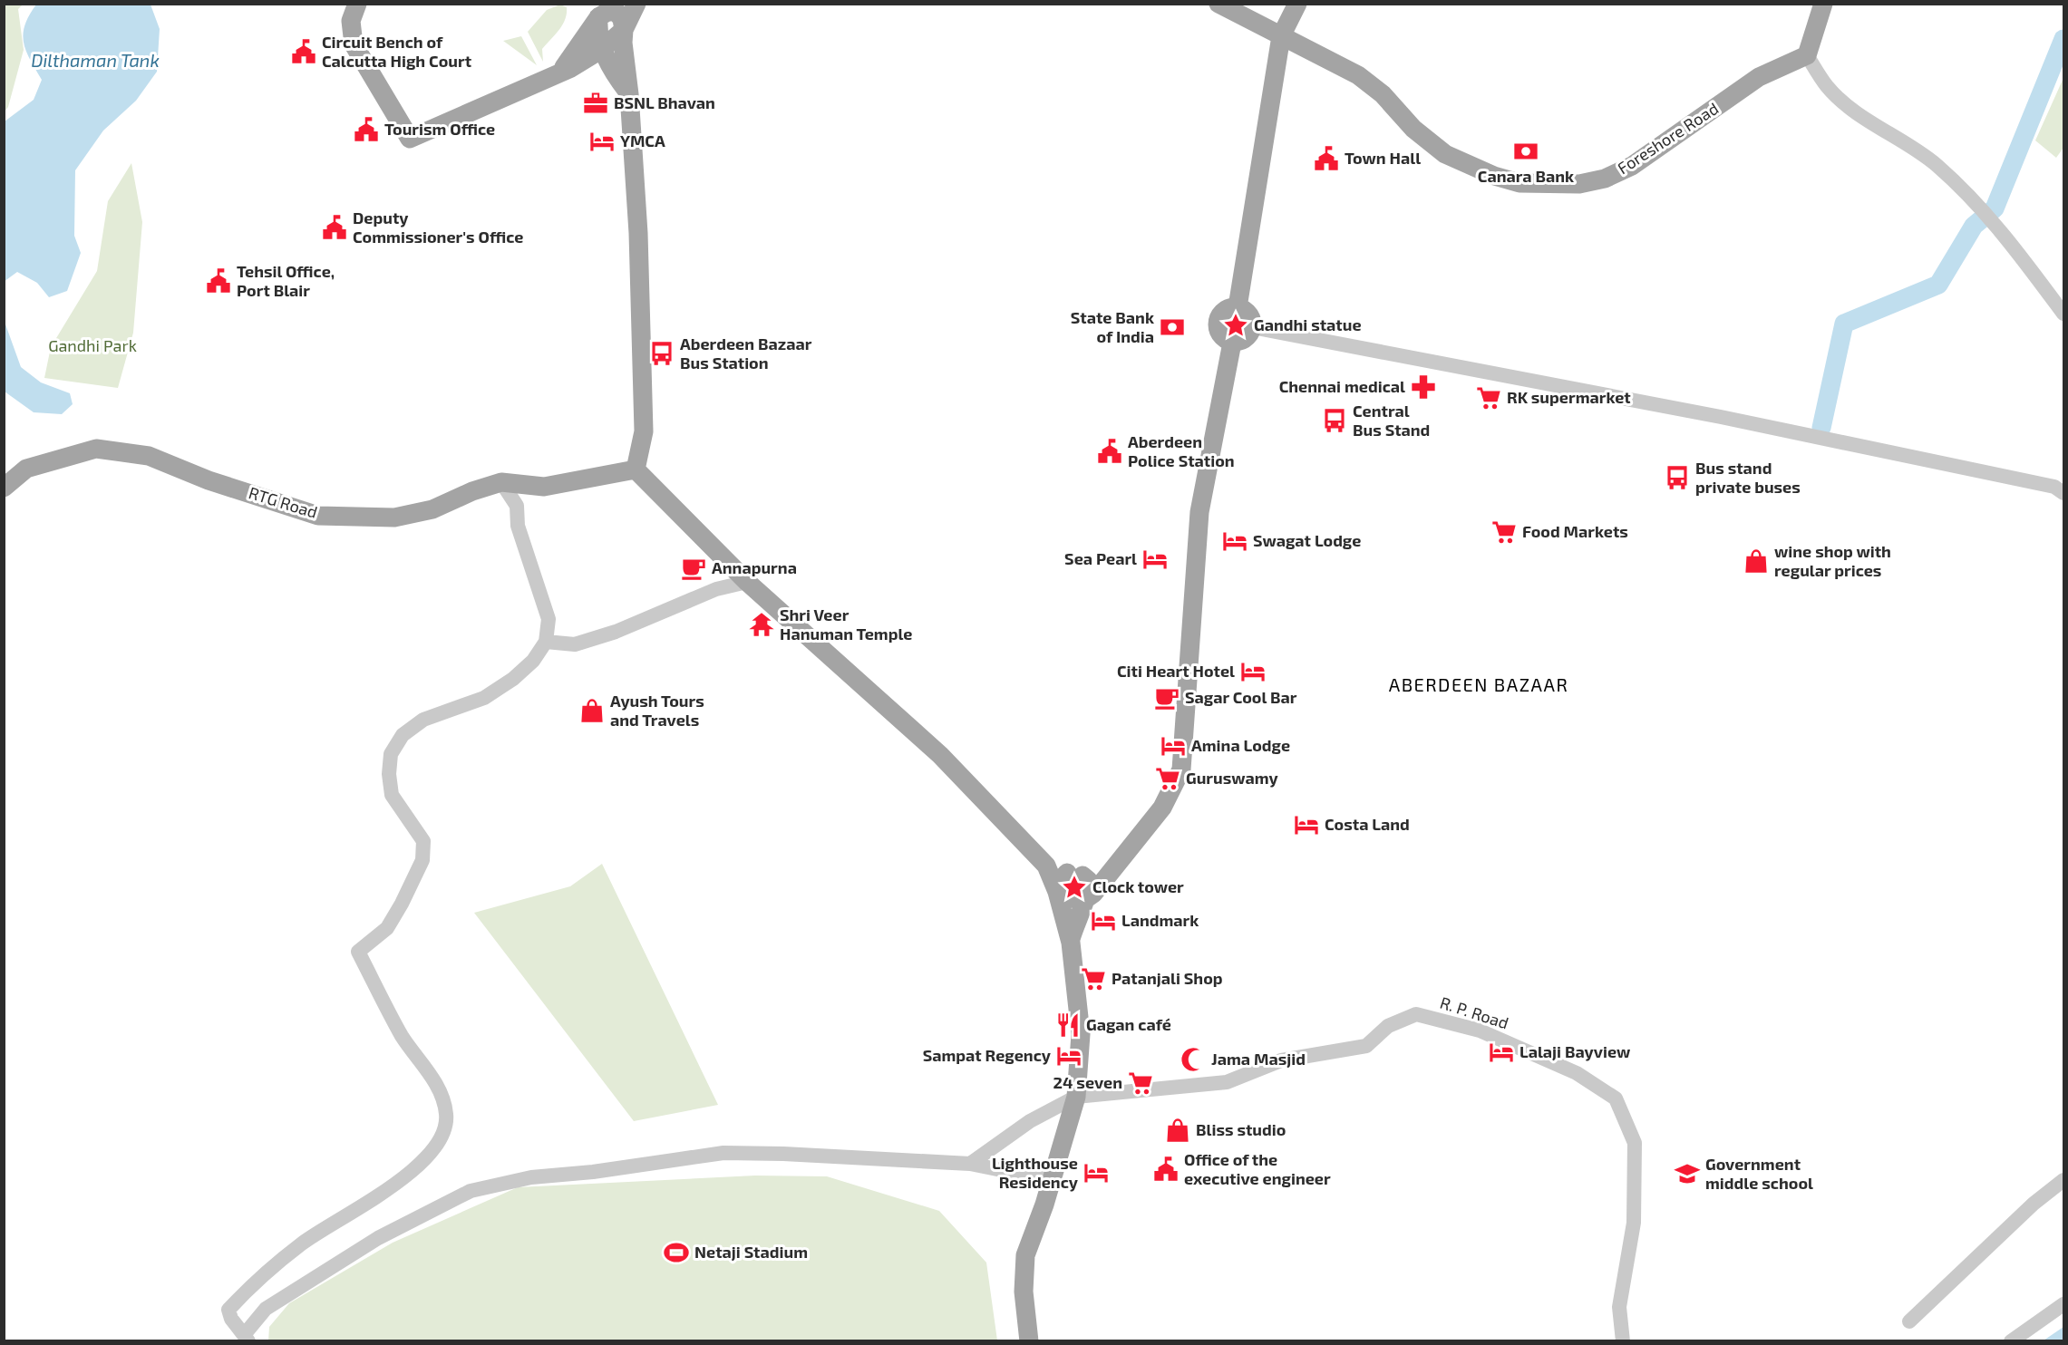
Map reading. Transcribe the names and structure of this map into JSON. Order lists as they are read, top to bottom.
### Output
{
  "streets": {
    "main road": ["Foreshore Road", "RTG Road"],
    "street": ["R. P. Road"]
  },
  "districts": ["ABERDEEN BAZAAR"],
  "water": ["Dilthaman Tank"],
  "parks": ["Gandhi Park"],
  "places": {
    "public building": [
      "Circuit Bench of Calcutta High Court",
      "Tourism Office",
      "Town Hall",
      "Deputy Commissioner's Office",
      "Tehsil Office, Port Blair",
      "Aberdeen Police Station",
      "Office of the executive engineer"
    ],
    "office": ["BSNL Bhavan"],
    "hotel": [
      "YMCA",
      "Swagat Lodge",
      "Sea Pearl",
      "Citi Heart Hotel",
      "Amina Lodge",
      "Costa Land",
      "Landmark",
      "Lalaji Bayview",
      "Sampat Regency",
      "Lighthouse Residency"
    ],
    "bank": ["Canara Bank", "State Bank of India"],
    "place": ["Gandhi statue", "Clock tower"],
    "bus stop": ["Aberdeen Bazaar Bus Station", "Central Bus Stand", "Bus stand private buses"],
    "pharmacy": ["Chennai medical"],
    "supermarket": [
      "RK supermarket",
      "Food Markets",
      "Guruswamy",
      "Patanjali Shop",
      "24 seven"
    ],
    "shop": ["wine shop with regular prices", "Ayush Tours and Travels", "Bliss studio"],
    "cafe": ["Annapurna", "Sagar Cool Bar"],
    "temple": ["Shri Veer Hanuman Temple"],
    "restaurant": ["Gagan café"],
    "mosque": ["Jama Masjid"],
    "school or university": ["Government middle school"],
    "sports": ["Netaji Stadium"]
  }
}
